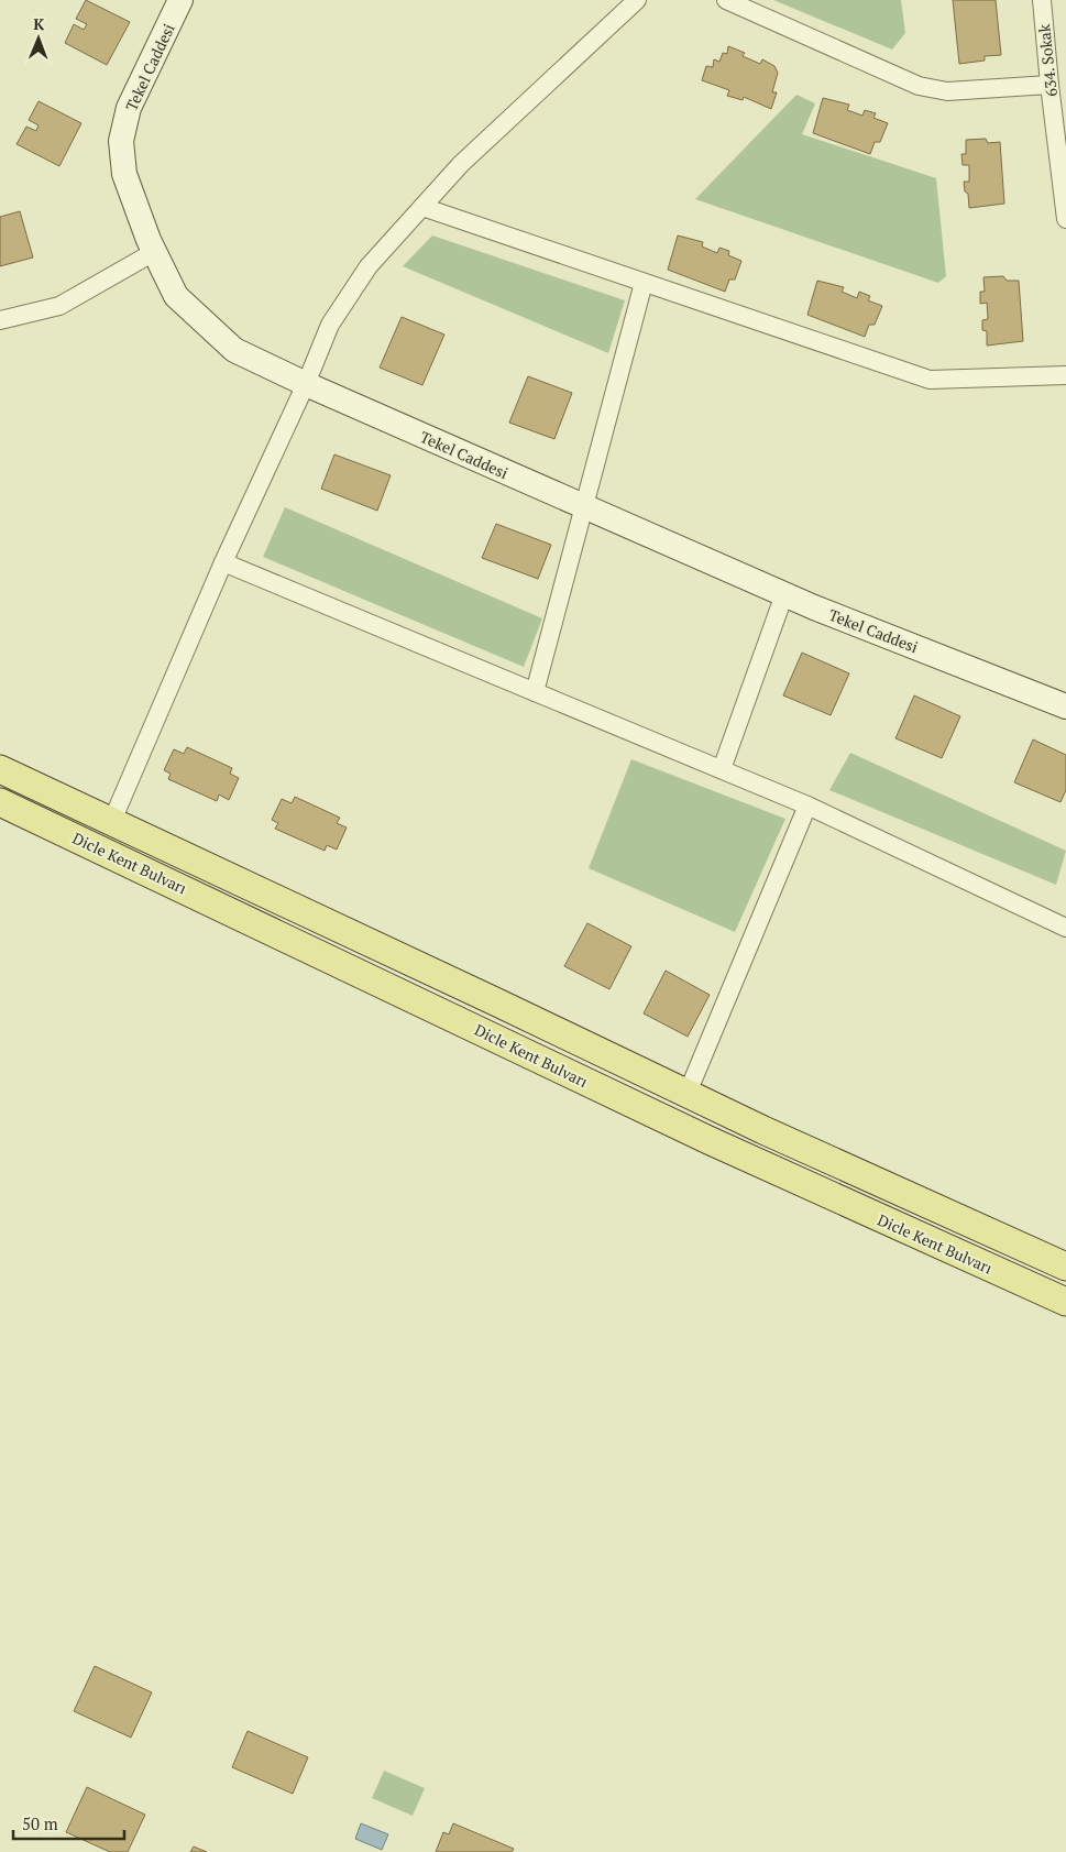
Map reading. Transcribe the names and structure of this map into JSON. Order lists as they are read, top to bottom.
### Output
{
  "streets": {
    "main road": ["Dicle Kent Bulvarı"],
    "street": ["634. Sokak", "Tekel Caddesi"]
  },
  "scale_bar": "50 m",
  "north": "top"
}
